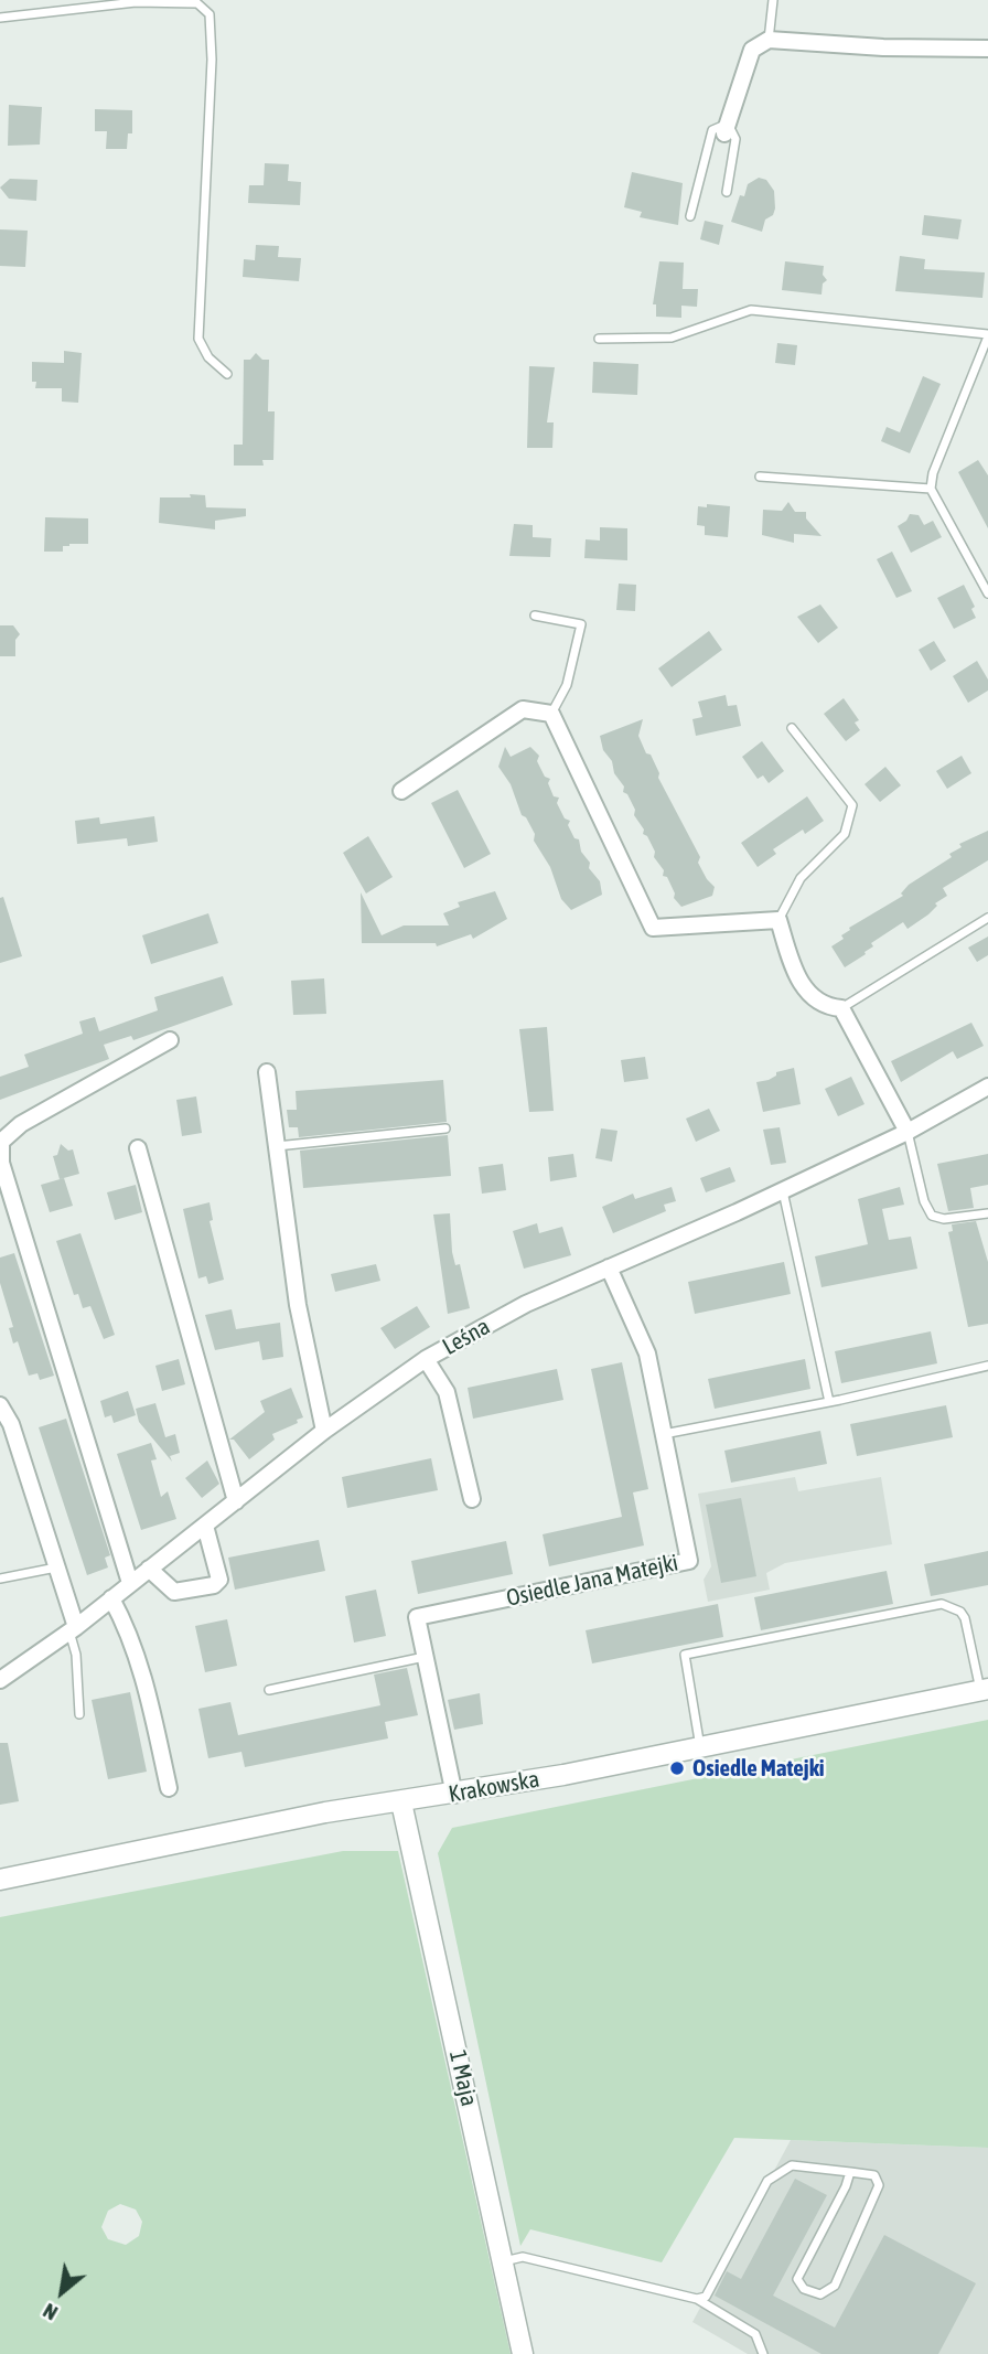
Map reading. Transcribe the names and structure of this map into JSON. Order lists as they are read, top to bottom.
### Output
{
  "streets": {
    "street": [
      "Leśna",
      "Osiedle Jana Matejki",
      "Krakowska",
      "1 Maja"
    ]
  },
  "crossings": [
    ["Leśna", "Osiedle Jana Matejki"],
    ["Osiedle Jana Matejki", "Krakowska"],
    ["Krakowska", "1 Maja"]
  ],
  "places": ["Osiedle Matejki"],
  "north": "bottom left"
}
